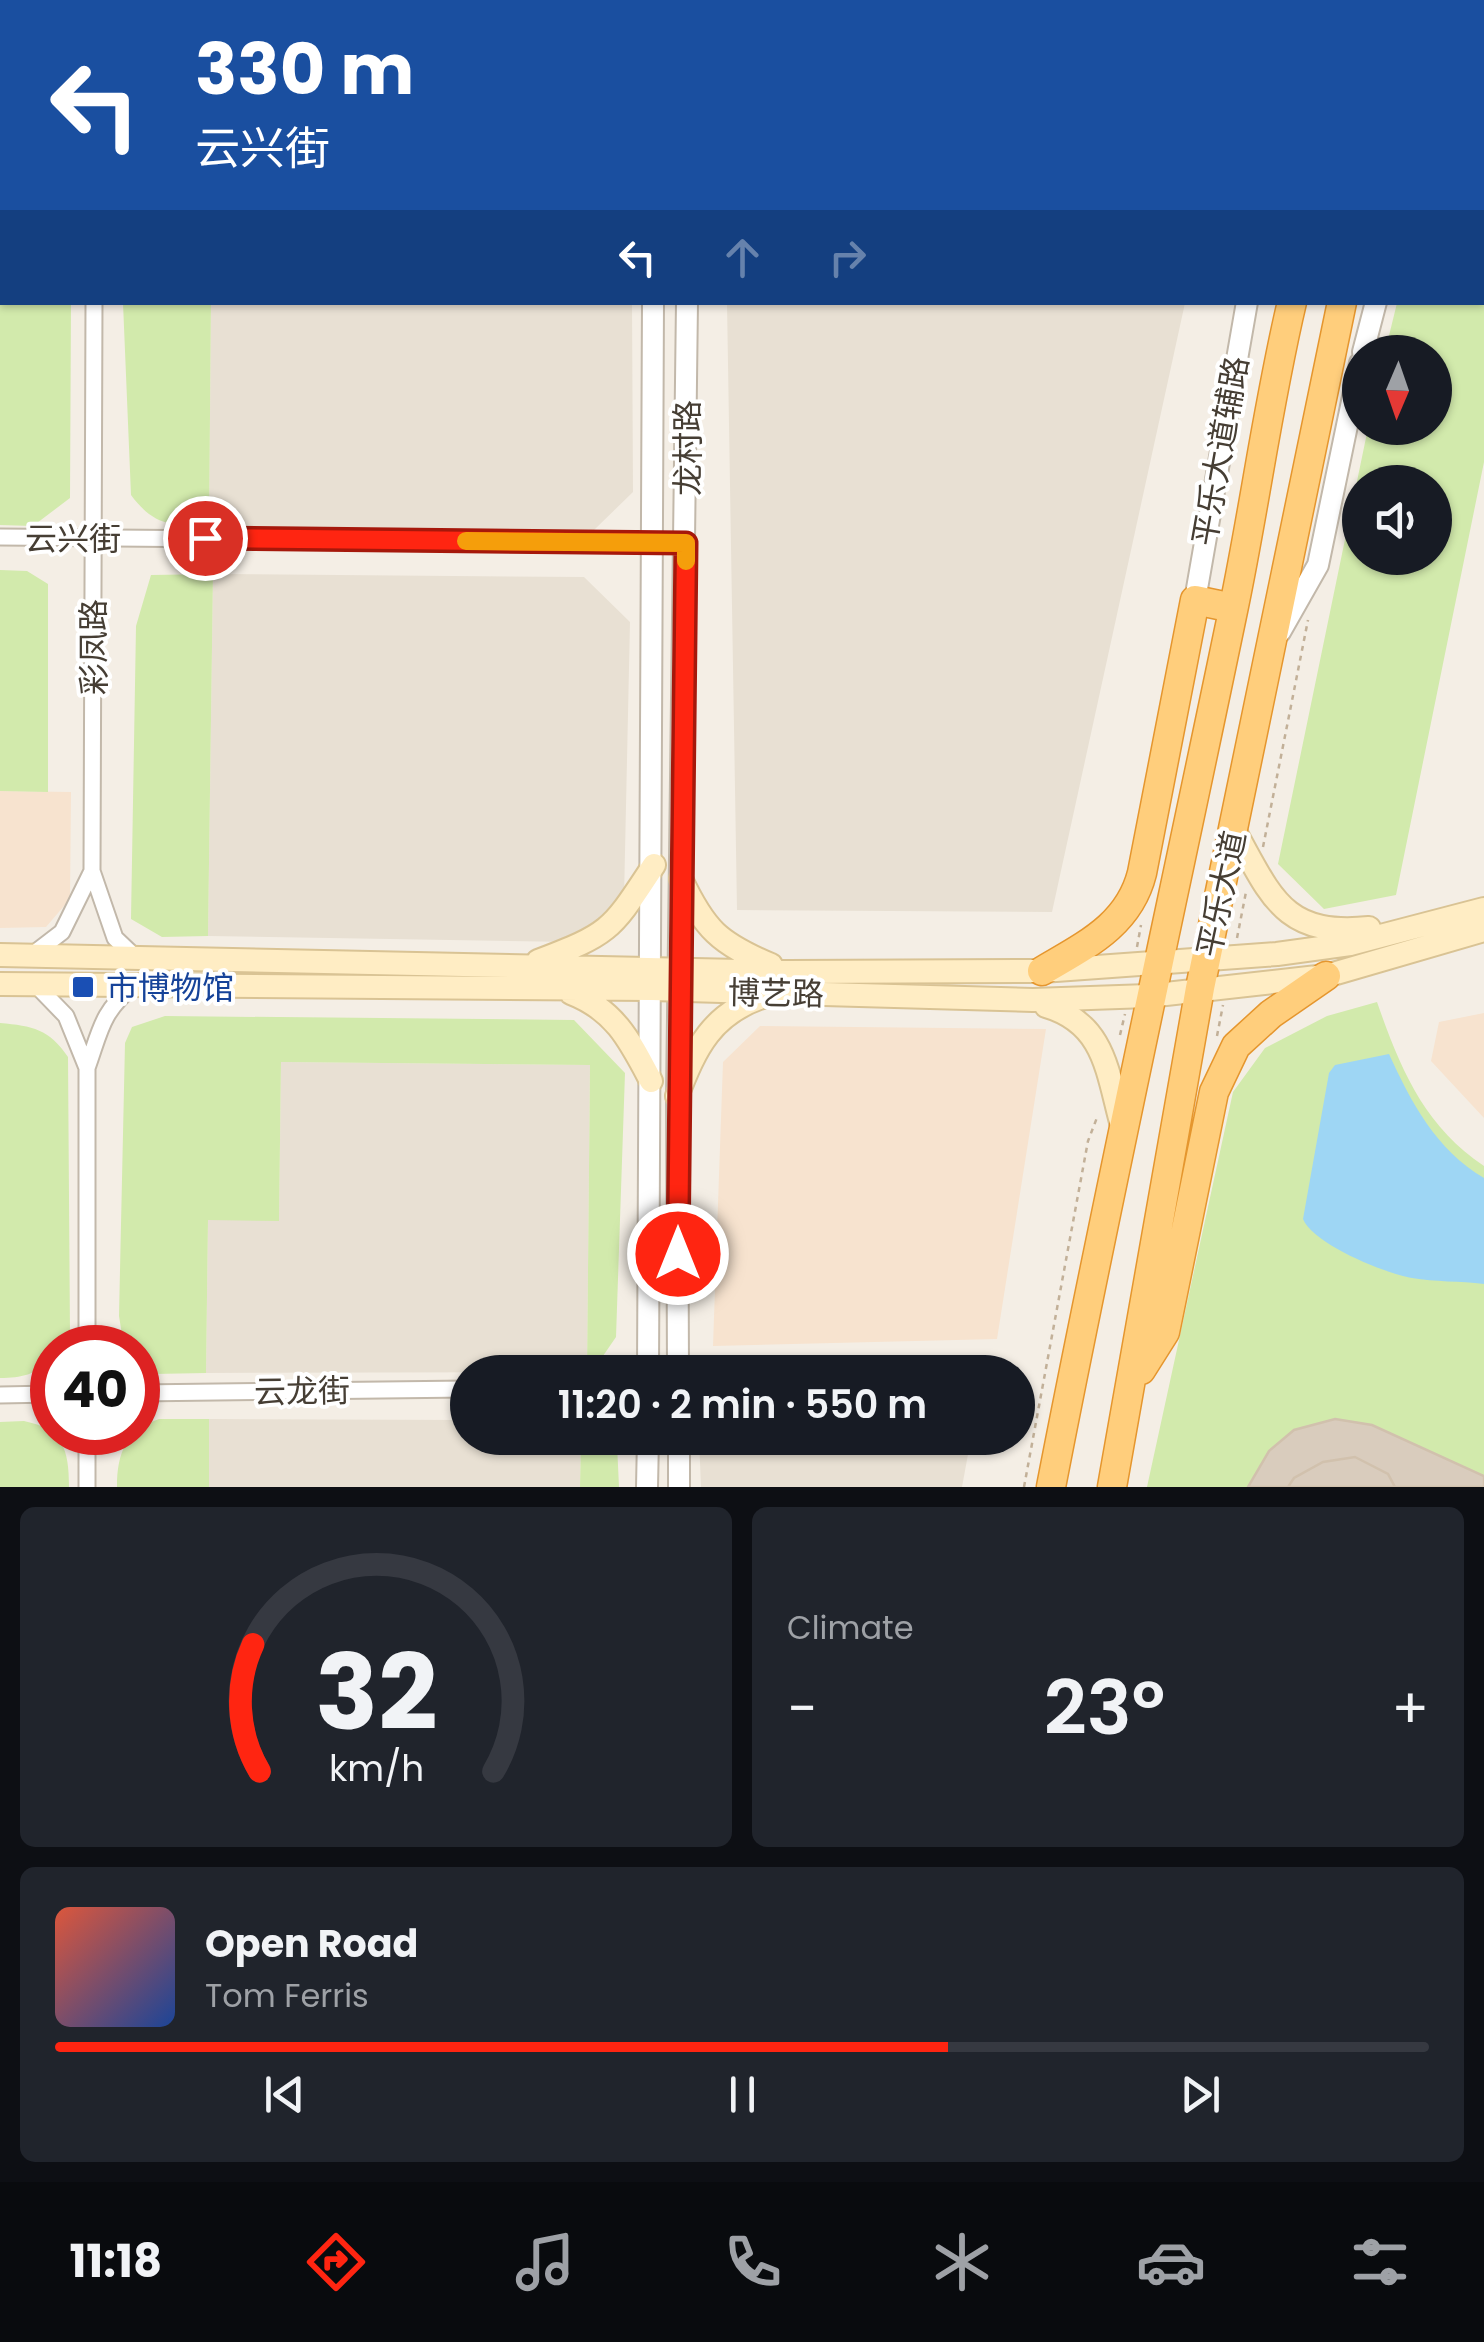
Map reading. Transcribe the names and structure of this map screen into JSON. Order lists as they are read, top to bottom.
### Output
{
  "streets": {
    "highway": ["平乐大道"],
    "main road": ["博艺路"],
    "street": [
      "龙村路",
      "平乐大道辅路",
      "云兴街",
      "彩凤路",
      "云龙街"
    ]
  },
  "crossings": [
    ["龙村路", "云兴街"],
    ["龙村路", "博艺路"],
    ["云兴街", "彩凤路"],
    ["彩凤路", "博艺路"],
    ["平乐大道", "博艺路"]
  ],
  "places": {
    "transit": ["市博物馆"]
  },
  "north": "bottom",
  "page": {
    "turn": ["330 m", "云兴街"],
    "limit": "40",
    "trip": "11:20 · 2 min · 550 m",
    "tile": "Climate",
    "heat": ["−", "23°", "+"],
    "song": ["Open Road", "Tom Ferris"],
    "tabs": "11:18",
    "gauge": ["32", "km/h"]
  }
}
